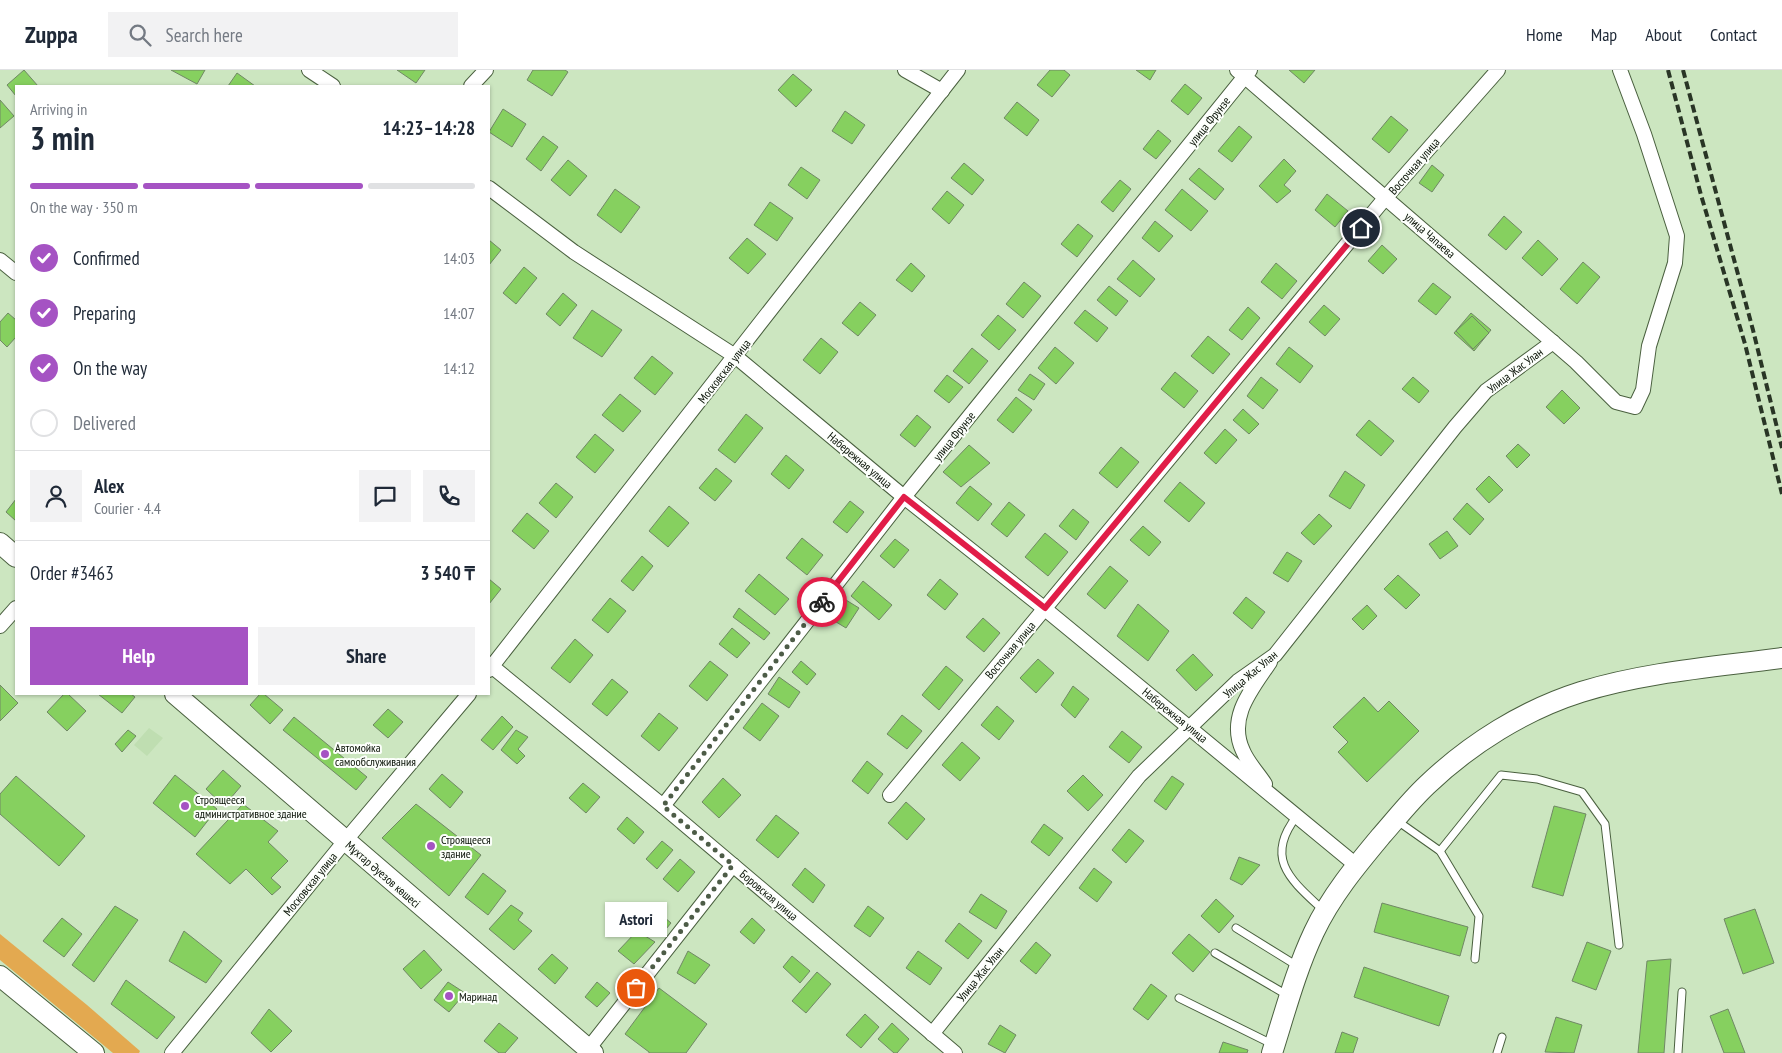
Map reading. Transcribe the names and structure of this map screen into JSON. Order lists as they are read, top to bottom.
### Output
{
  "streets": {
    "main road": ["Мұхтар Әуезов көшесі"],
    "street": [
      "улица Фрунзе",
      "Восточная улица",
      "улица Чапаева",
      "Улица Жас Улан",
      "Московская улица",
      "Набережная улица",
      "Боровская улица"
    ]
  },
  "crossings": [
    ["улица Фрунзе", "улица Чапаева"],
    ["улица Фрунзе", "Набережная улица"],
    ["улица Фрунзе", "Боровская улица"],
    ["Восточная улица", "улица Чапаева"],
    ["Восточная улица", "Набережная улица"],
    ["улица Чапаева", "Улица Жас Улан"],
    ["Улица Жас Улан", "Набережная улица"],
    ["Улица Жас Улан", "Боровская улица"],
    ["Московская улица", "Набережная улица"],
    ["Московская улица", "Мұхтар Әуезов көшесі"],
    ["Московская улица", "Боровская улица"]
  ],
  "places": [
    "Автомойка самообслуживания",
    "Строящееся административное здание",
    "Строящееся здание",
    "Astori",
    "Маринад"
  ],
  "page": {
    "header": "Zuppa",
    "search": "Search here",
    "nav": [
      "Home",
      "Map",
      "About",
      "Contact"
    ],
    "heading": ["3 min", "Arriving in", "14:23–14:28"],
    "panel": [
      "Alex",
      "Courier · 4.4",
      "Order #3463",
      "3 540 ₸"
    ],
    "bar": "On the way · 350 m",
    "list": [
      ["Confirmed", "14:03"],
      ["Preparing", "14:07"],
      ["On the way", "14:12"],
      "Delivered"
    ],
    "buttons": ["Help", "Share"],
    "bubble": "Astori"
  }
}
